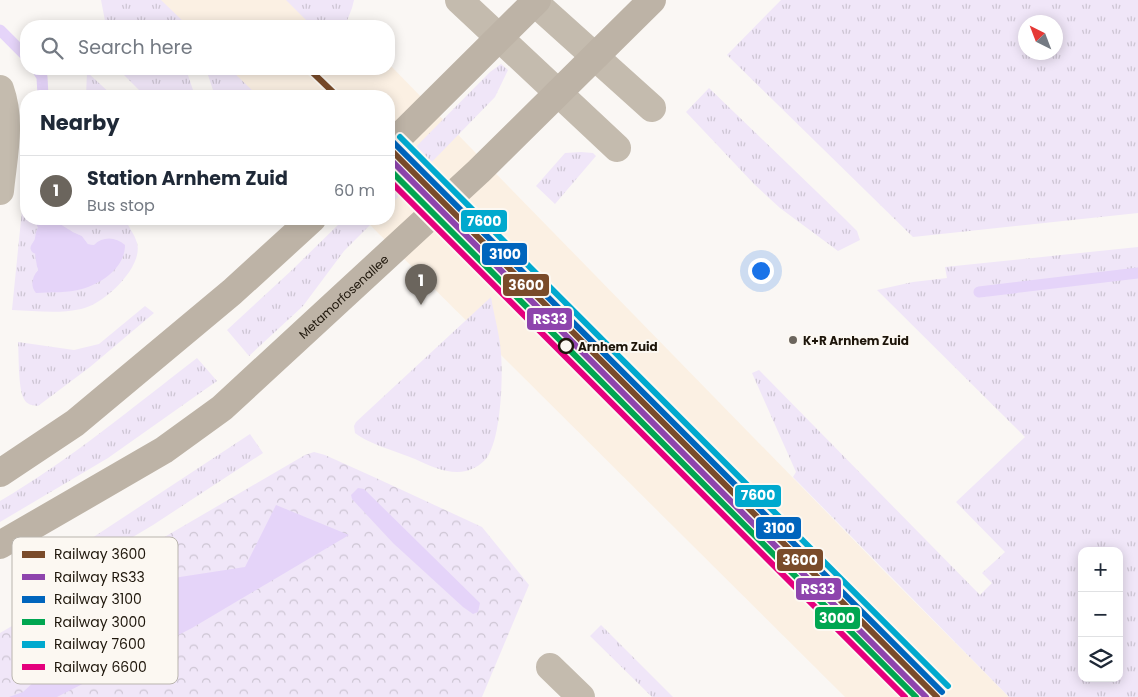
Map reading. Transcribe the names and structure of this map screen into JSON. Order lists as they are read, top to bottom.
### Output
{
  "streets": {
    "main road": ["Metamorfosenallee"]
  },
  "places": ["K+R Arnhem Zuid", "Arnhem Zuid"],
  "lines": [
    "rail line 3600",
    "rail line 7600",
    "rail line 3100",
    "rail line RS33",
    "rail line 3000",
    "rail line 6600"
  ],
  "legend": [
    "Railway 3600",
    "Railway RS33",
    "Railway 3100",
    "Railway 3000",
    "Railway 7600",
    "Railway 6600"
  ],
  "north": "top left",
  "page": {
    "search": "Search here",
    "heading": "Nearby",
    "list": [
      {
        "mark": "1",
        "name": "Station Arnhem Zuid",
        "note": "Bus stop",
        "value": "60 m"
      }
    ],
    "pins": "1",
    "map_buttons": ["+", "−"]
  }
}
